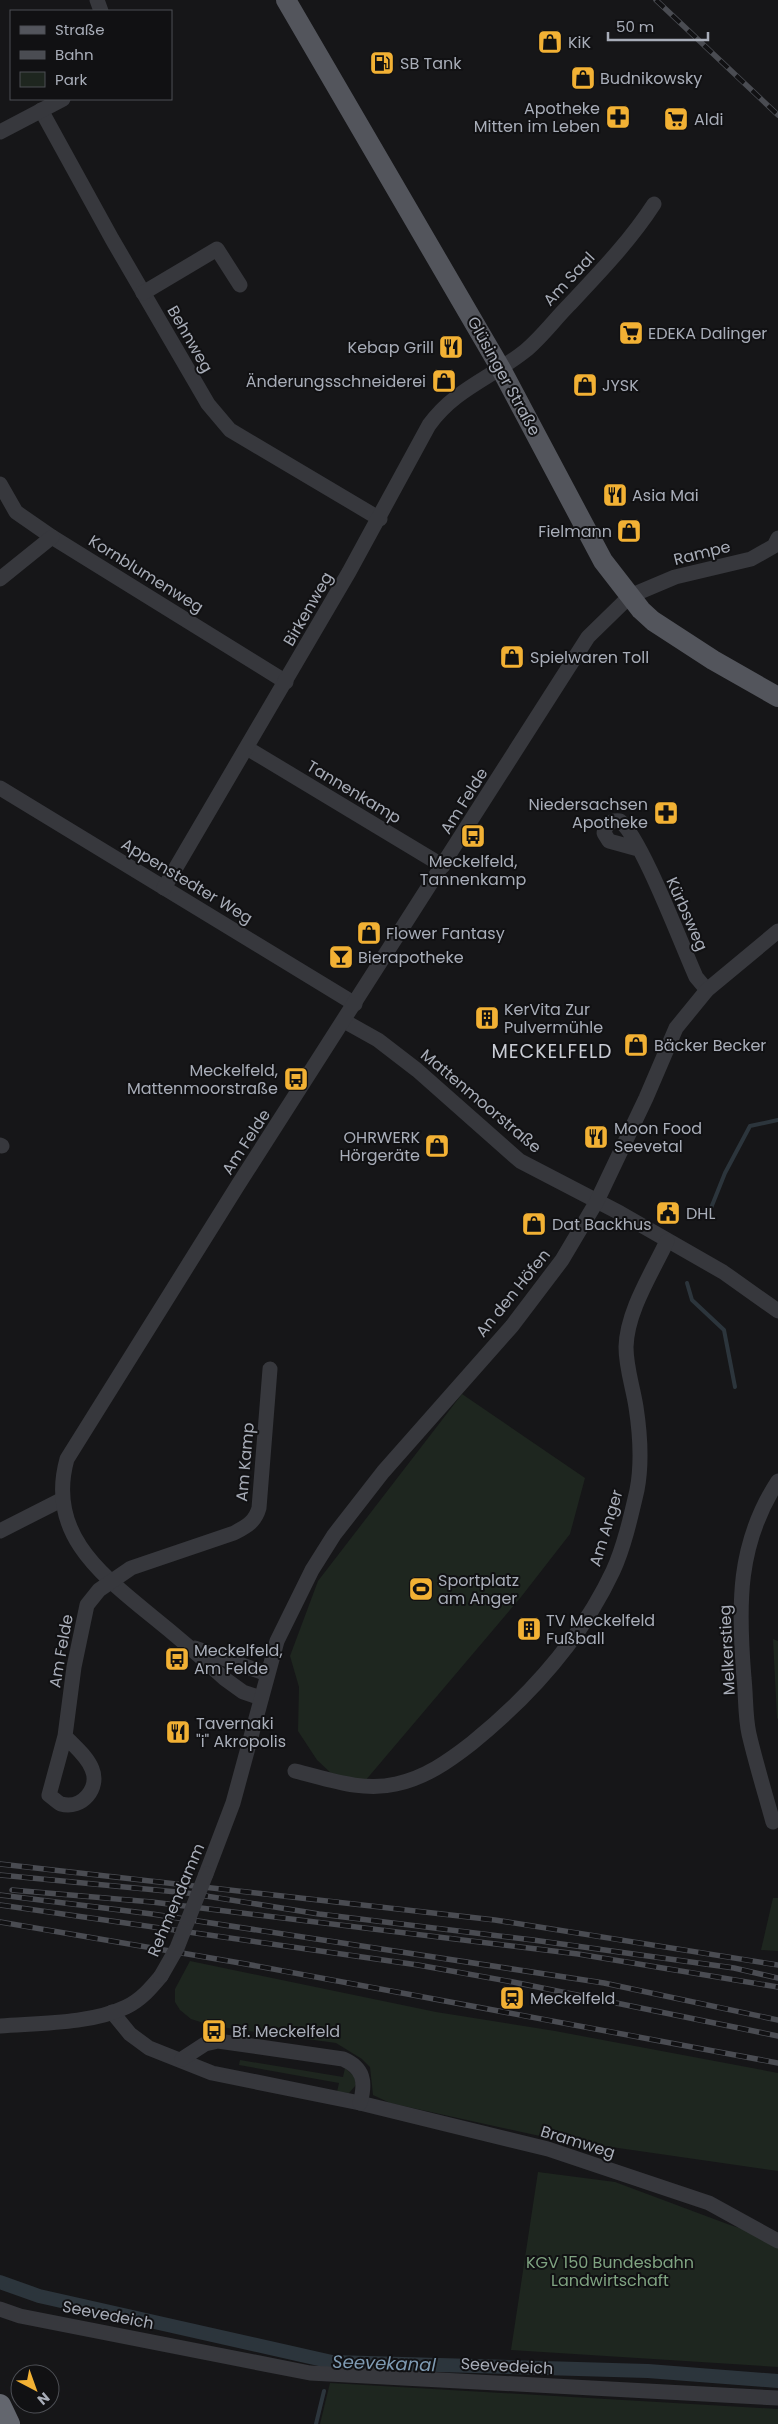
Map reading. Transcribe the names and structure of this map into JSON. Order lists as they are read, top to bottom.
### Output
{
  "streets": {
    "main road": ["Glüsinger Straße"],
    "street": [
      "Am Saal",
      "Behnweg",
      "Rampe",
      "Kornblumenweg",
      "Birkenweg",
      "Tannenkamp",
      "Am Felde",
      "Appenstedter Weg",
      "Kürbsweg",
      "Mattenmoorstraße",
      "An den Höfen",
      "Am Kamp",
      "Am Anger",
      "Melkerstieg",
      "Rehmendamm",
      "Bramweg",
      "Seevedeich"
    ]
  },
  "crossings": [
    ["Am Saal", "Glüsinger Straße"],
    ["Am Saal", "Birkenweg"],
    ["Behnweg", "Birkenweg"],
    ["Glüsinger Straße", "Rampe"],
    ["Glüsinger Straße", "Birkenweg"],
    ["Glüsinger Straße", "Am Felde"],
    ["Rampe", "Am Felde"],
    ["Kornblumenweg", "Birkenweg"],
    ["Birkenweg", "Tannenkamp"],
    ["Birkenweg", "Appenstedter Weg"],
    ["Tannenkamp", "Am Felde"],
    ["Am Felde", "Appenstedter Weg"],
    ["Am Felde", "Mattenmoorstraße"],
    ["Am Felde", "Am Kamp"],
    ["Kürbsweg", "An den Höfen"],
    ["Mattenmoorstraße", "An den Höfen"],
    ["Mattenmoorstraße", "Am Anger"],
    ["An den Höfen", "Rehmendamm"],
    ["Rehmendamm", "Bramweg"]
  ],
  "districts": ["MECKELFELD"],
  "water": ["Seevekanal"],
  "parks": ["KGV 150 Bundesbahn Landwirtschaft"],
  "places": {
    "shop": [
      "KiK",
      "Budnikowsky",
      "Änderungsschneiderei",
      "JYSK",
      "Fielmann",
      "Spielwaren Toll",
      "Flower Fantasy",
      "Bäcker Becker",
      "OHRWERK Hörgeräte",
      "Dat Backhus"
    ],
    "fuel station": ["SB Tank"],
    "pharmacy": ["Apotheke Mitten im Leben", "Niedersachsen Apotheke"],
    "supermarket": ["Aldi", "EDEKA Dalinger"],
    "restaurant": [
      "Kebap Grill",
      "Asia Mai",
      "Moon Food Seevetal",
      "Tavernaki \"i\" Akropolis"
    ],
    "bus stop": [
      "Meckelfeld, Tannenkamp",
      "Meckelfeld, Mattenmoorstraße",
      "Meckelfeld, Am Felde",
      "Bf. Meckelfeld"
    ],
    "bar": ["Bierapotheke"],
    "building": ["KerVita Zur Pulvermühle", "TV Meckelfeld Fußball"],
    "public building": ["DHL"],
    "sports": ["Sportplatz am Anger"],
    "station": ["Meckelfeld"]
  },
  "legend": ["Straße", "Bahn", "Park"],
  "scale_bar": "50 m",
  "north": "bottom right"
}
